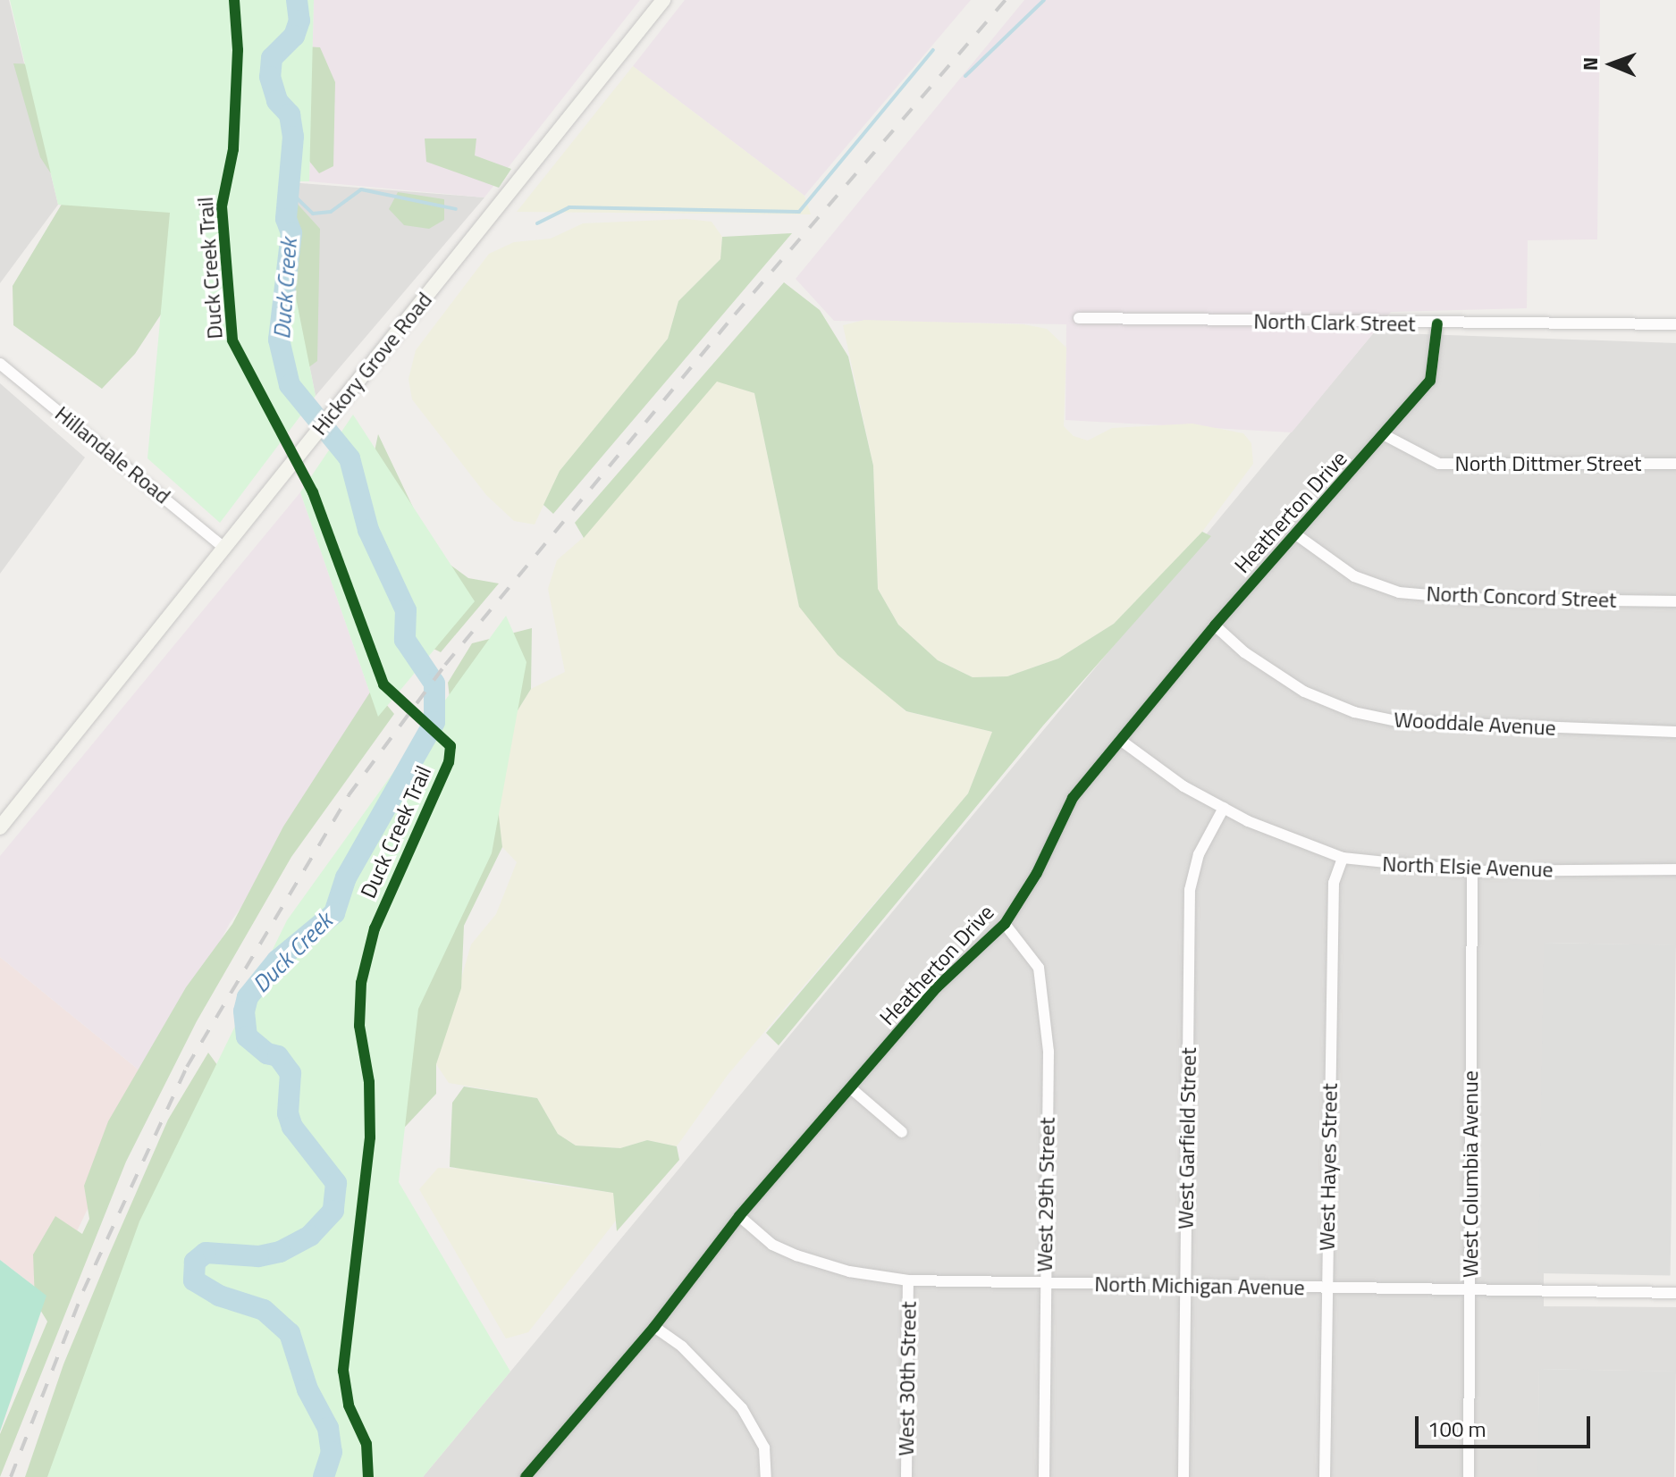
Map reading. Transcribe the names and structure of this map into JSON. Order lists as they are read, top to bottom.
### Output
{
  "streets": {
    "main road": ["Hickory Grove Road"],
    "street": [
      "North Clark Street",
      "Hillandale Road",
      "North Dittmer Street",
      "Heatherton Drive",
      "North Concord Street",
      "Wooddale Avenue",
      "North Elsie Avenue",
      "West Garfield Street",
      "West Hayes Street",
      "West Columbia Avenue",
      "West 29th Street",
      "North Michigan Avenue",
      "West 30th Street"
    ],
    "cycle path": ["Duck Creek Trail"]
  },
  "crossings": [
    ["North Clark Street", "Heatherton Drive"],
    ["Hickory Grove Road", "Hillandale Road"],
    ["North Dittmer Street", "Heatherton Drive"],
    ["Heatherton Drive", "North Concord Street"],
    ["Heatherton Drive", "Wooddale Avenue"],
    ["Heatherton Drive", "North Elsie Avenue"],
    ["Heatherton Drive", "West 29th Street"],
    ["Heatherton Drive", "North Michigan Avenue"],
    ["North Elsie Avenue", "West Garfield Street"],
    ["North Elsie Avenue", "West Hayes Street"],
    ["North Elsie Avenue", "West Columbia Avenue"],
    ["West Garfield Street", "North Michigan Avenue"],
    ["West Hayes Street", "North Michigan Avenue"],
    ["West Columbia Avenue", "North Michigan Avenue"],
    ["West 29th Street", "North Michigan Avenue"],
    ["North Michigan Avenue", "West 30th Street"]
  ],
  "water": ["Duck Creek"],
  "scale_bar": "100 m",
  "north": "left"
}
